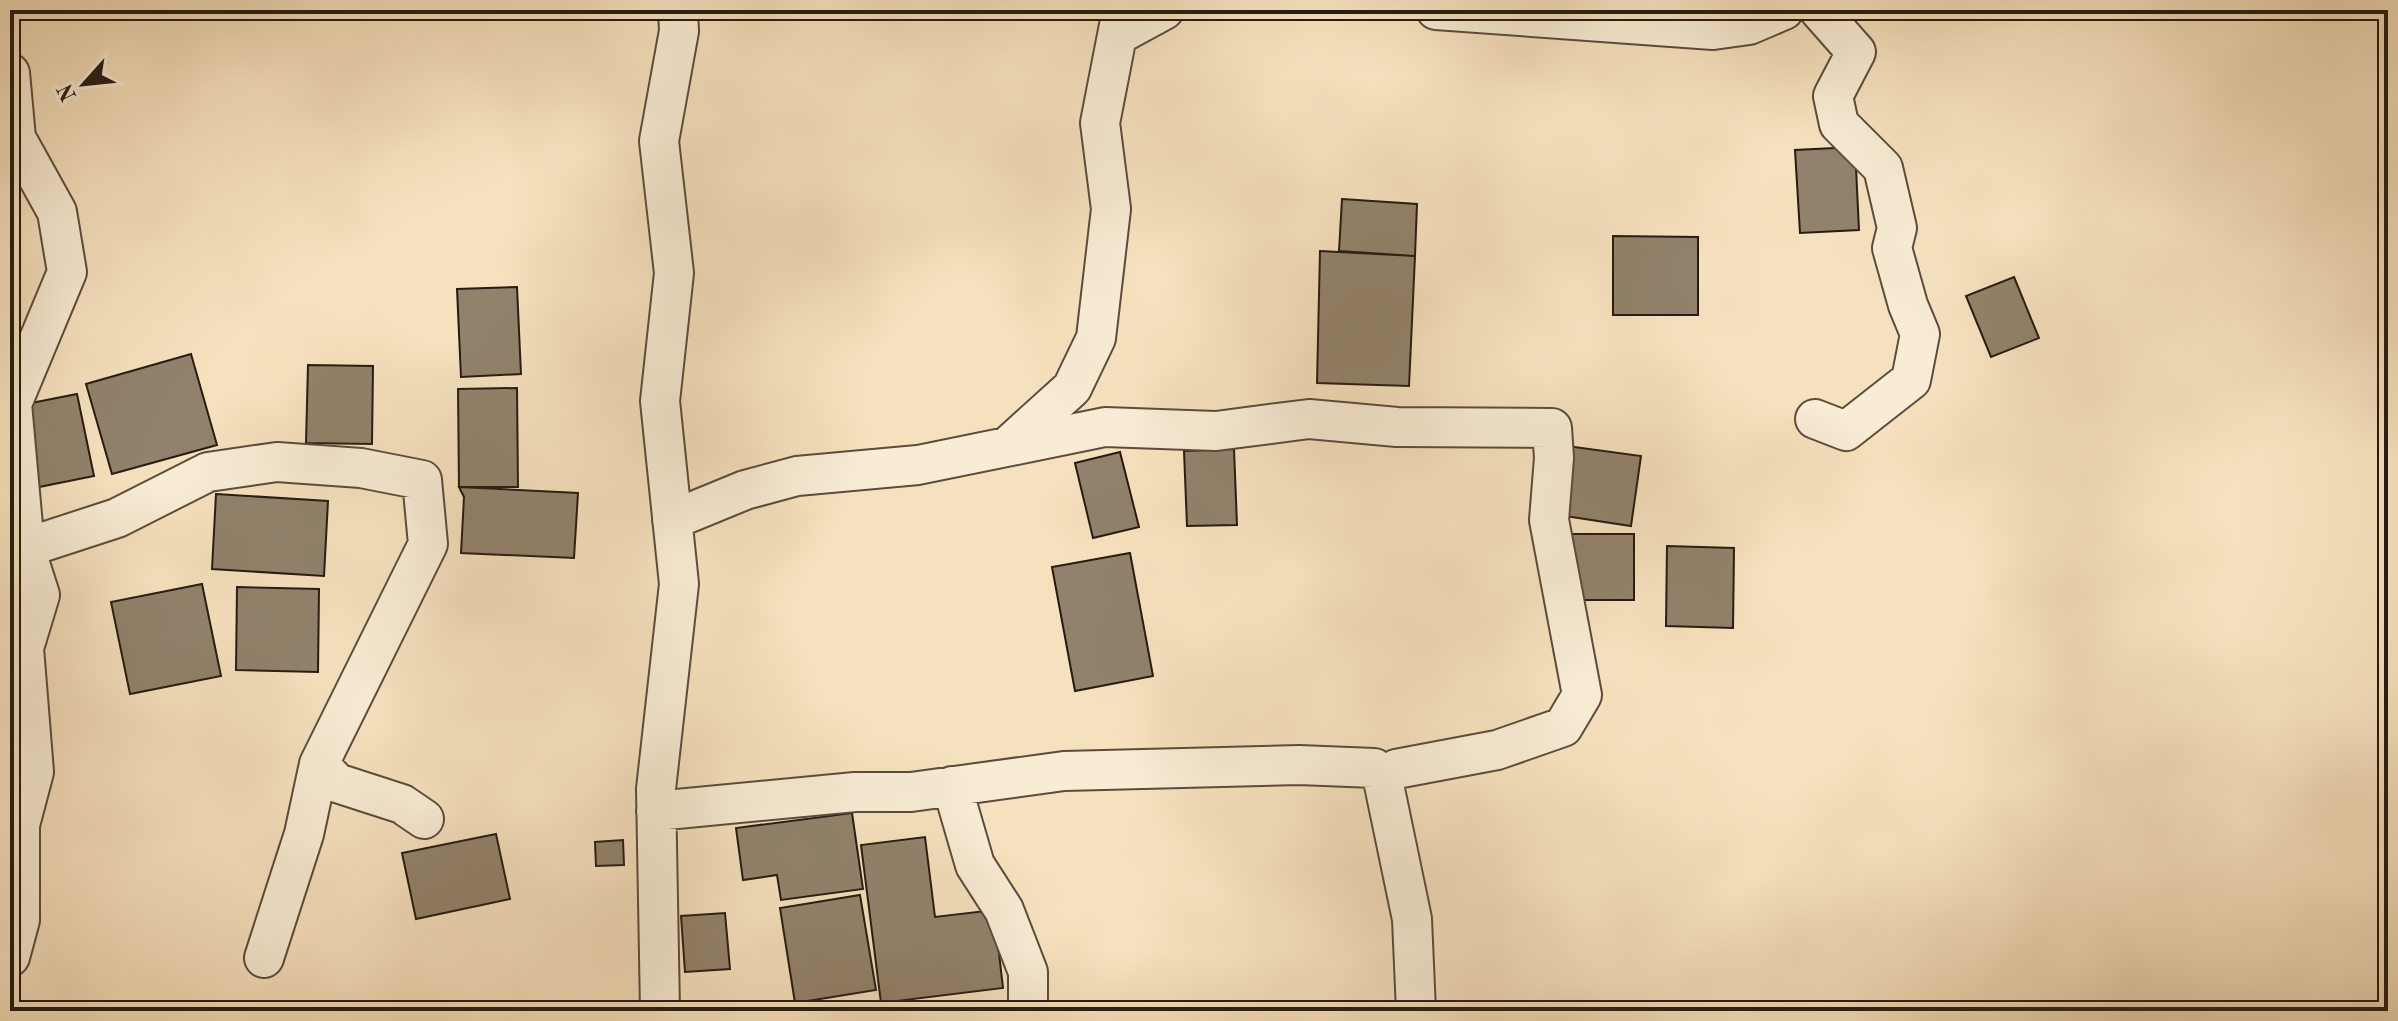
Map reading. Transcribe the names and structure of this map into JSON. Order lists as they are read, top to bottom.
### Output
{
  "north": "bottom left"
}
